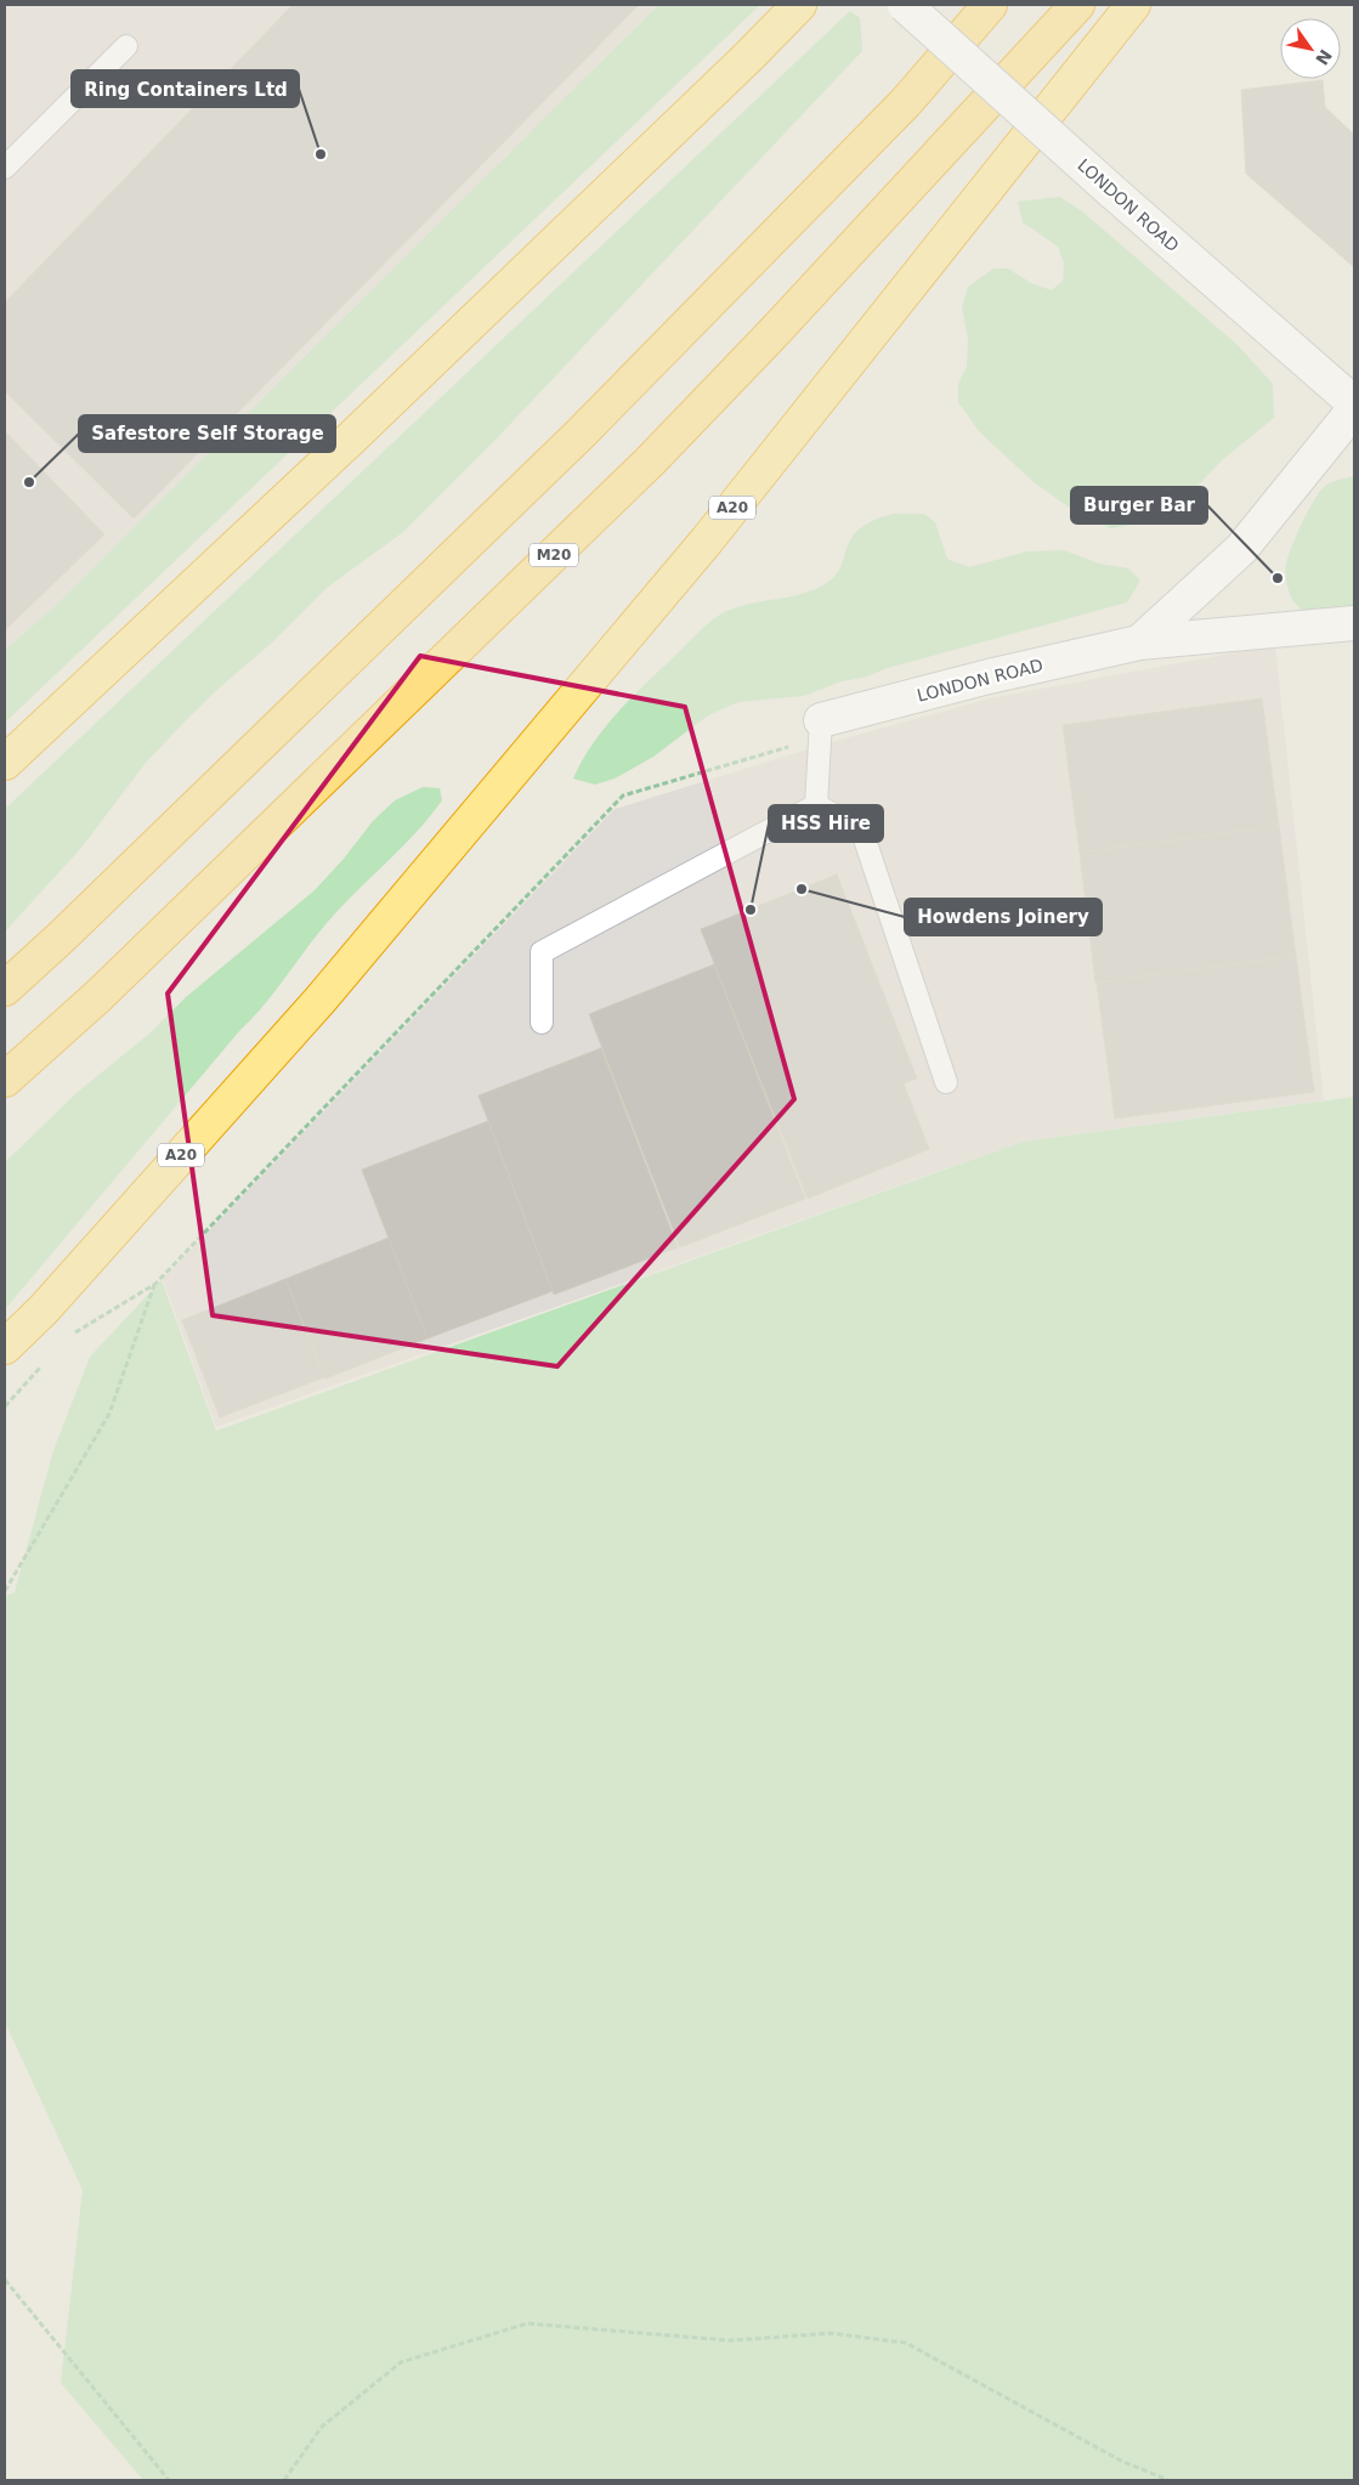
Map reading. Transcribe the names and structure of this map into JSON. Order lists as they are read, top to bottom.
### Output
{
  "streets": {
    "highway": ["A20", "M20"],
    "street": ["LONDON ROAD"]
  },
  "places": [
    "Ring Containers Ltd",
    "Safestore Self Storage",
    "Burger Bar",
    "Howdens Joinery",
    "HSS Hire"
  ],
  "north": "bottom right"
}
